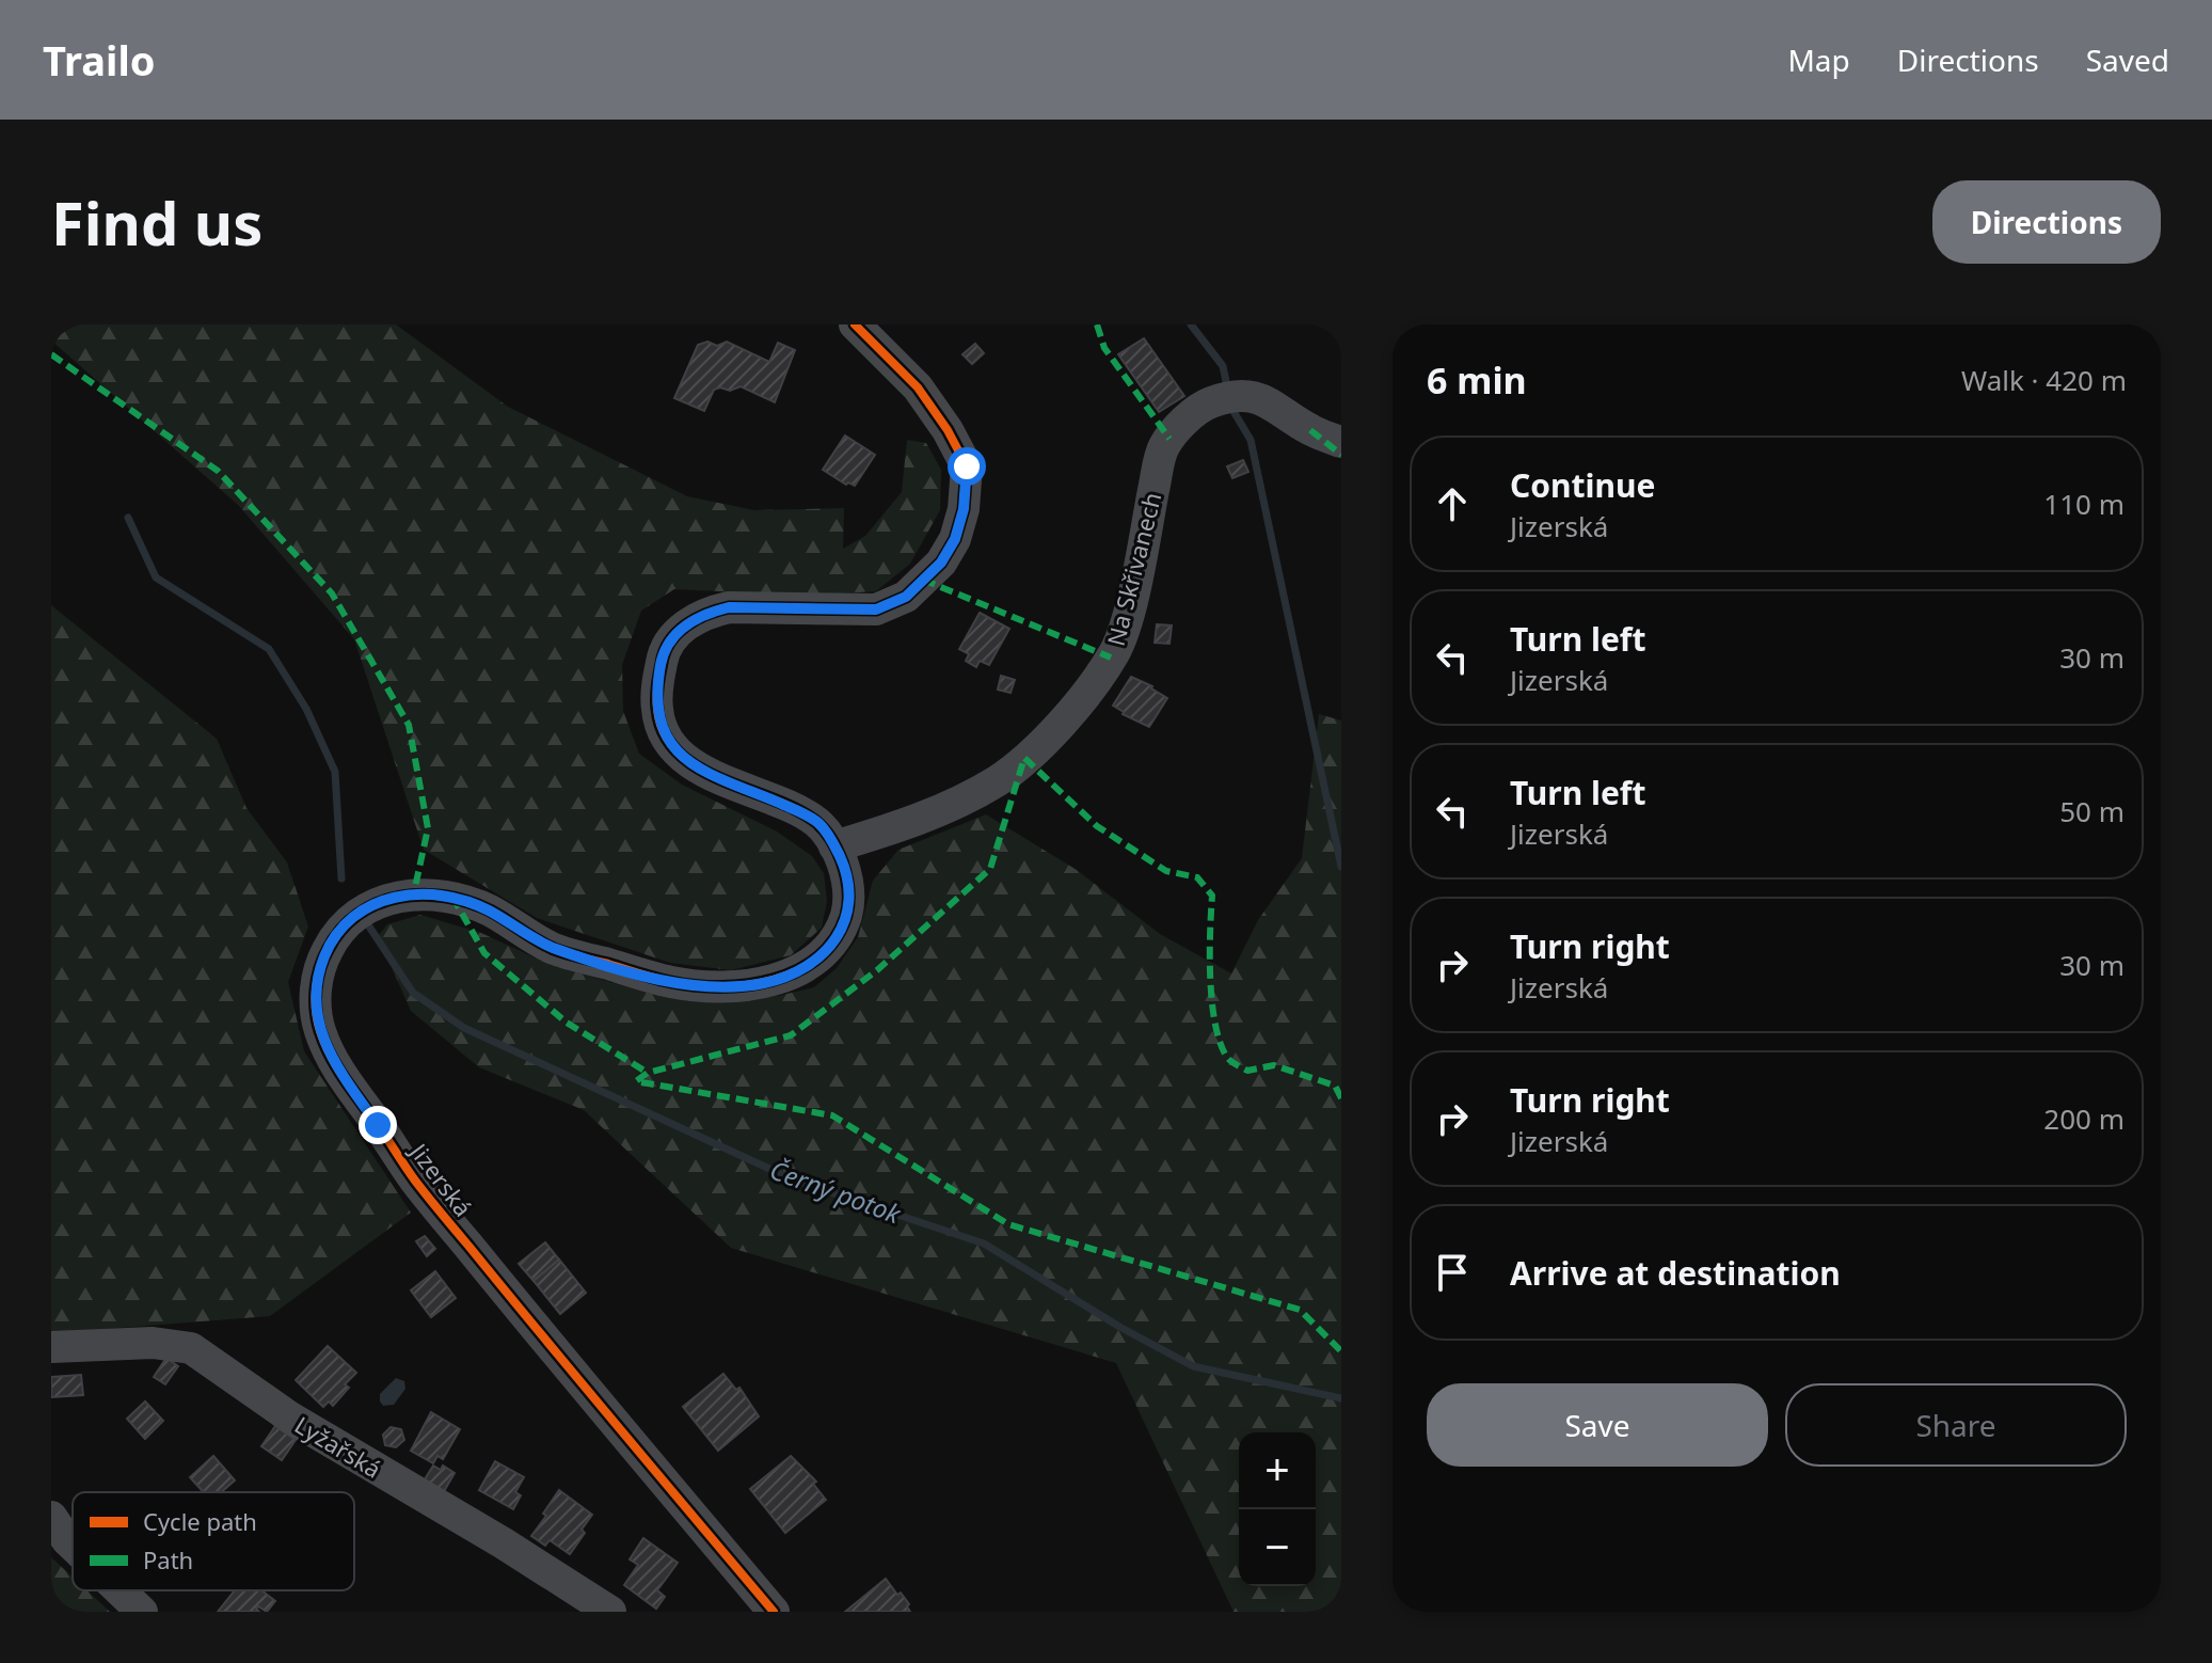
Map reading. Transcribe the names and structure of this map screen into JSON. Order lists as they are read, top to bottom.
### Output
{
  "streets": {
    "street": ["Na Skřivanech", "Jizerská", "Lyžařská"]
  },
  "crossings": [
    ["Na Skřivanech", "Jizerská"]
  ],
  "water": ["Černý potok"],
  "legend": ["Cycle path", "Path"],
  "page": {
    "header": "Trailo",
    "nav": ["Map", "Directions", "Saved"],
    "buttons": [
      "Directions",
      ["Save", "Share"]
    ],
    "title": "Find us",
    "heading": ["6 min", "Walk · 420 m"],
    "list": [
      ["Continue", "Jizerská", "110 m"],
      ["Turn left", "Jizerská", "30 m"],
      ["Turn left", "Jizerská", "50 m"],
      ["Turn right", "Jizerská", "30 m"],
      ["Turn right", "Jizerská", "200 m"],
      "Arrive at destination"
    ],
    "map_buttons": ["+", "−"]
  }
}
